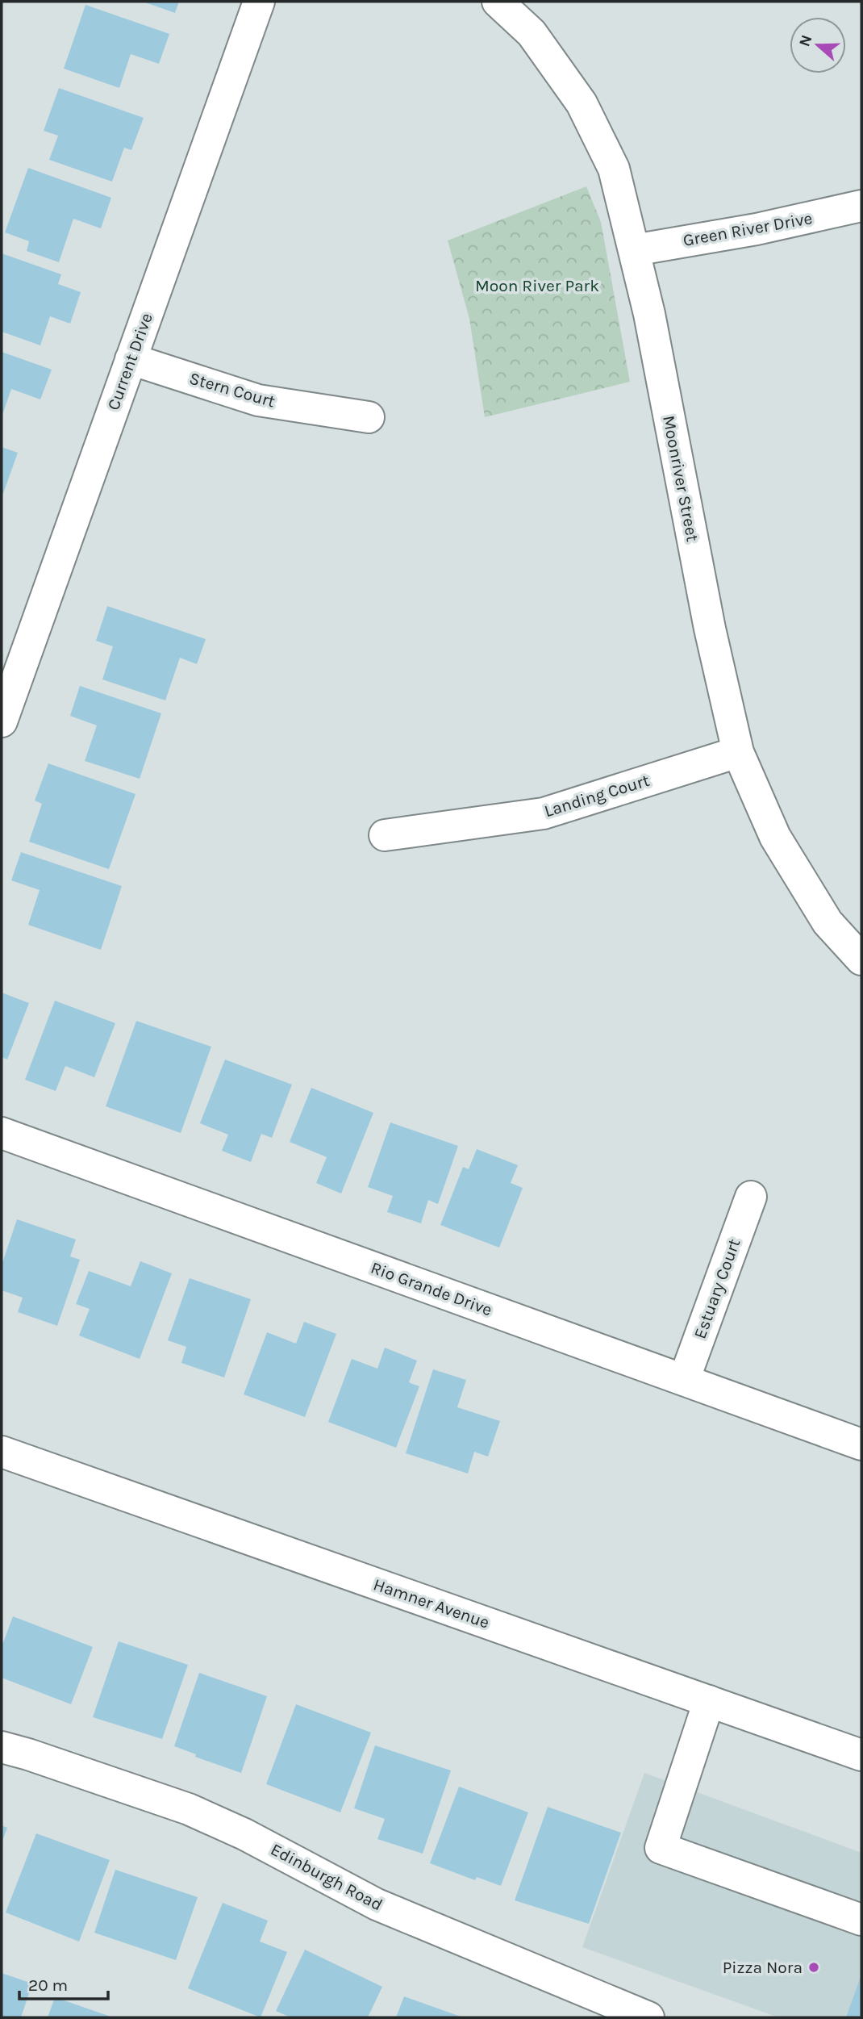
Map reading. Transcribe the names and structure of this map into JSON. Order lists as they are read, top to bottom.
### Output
{
  "streets": {
    "street": [
      "Green River Drive",
      "Current Drive",
      "Stern Court",
      "Moonriver Street",
      "Landing Court",
      "Rio Grande Drive",
      "Estuary Court",
      "Hamner Avenue",
      "Edinburgh Road"
    ]
  },
  "crossings": [
    ["Green River Drive", "Moonriver Street"],
    ["Current Drive", "Stern Court"],
    ["Moonriver Street", "Landing Court"],
    ["Rio Grande Drive", "Estuary Court"]
  ],
  "parks": ["Moon River Park"],
  "places": ["Pizza Nora"],
  "scale_bar": "20 m",
  "north": "left"
}
